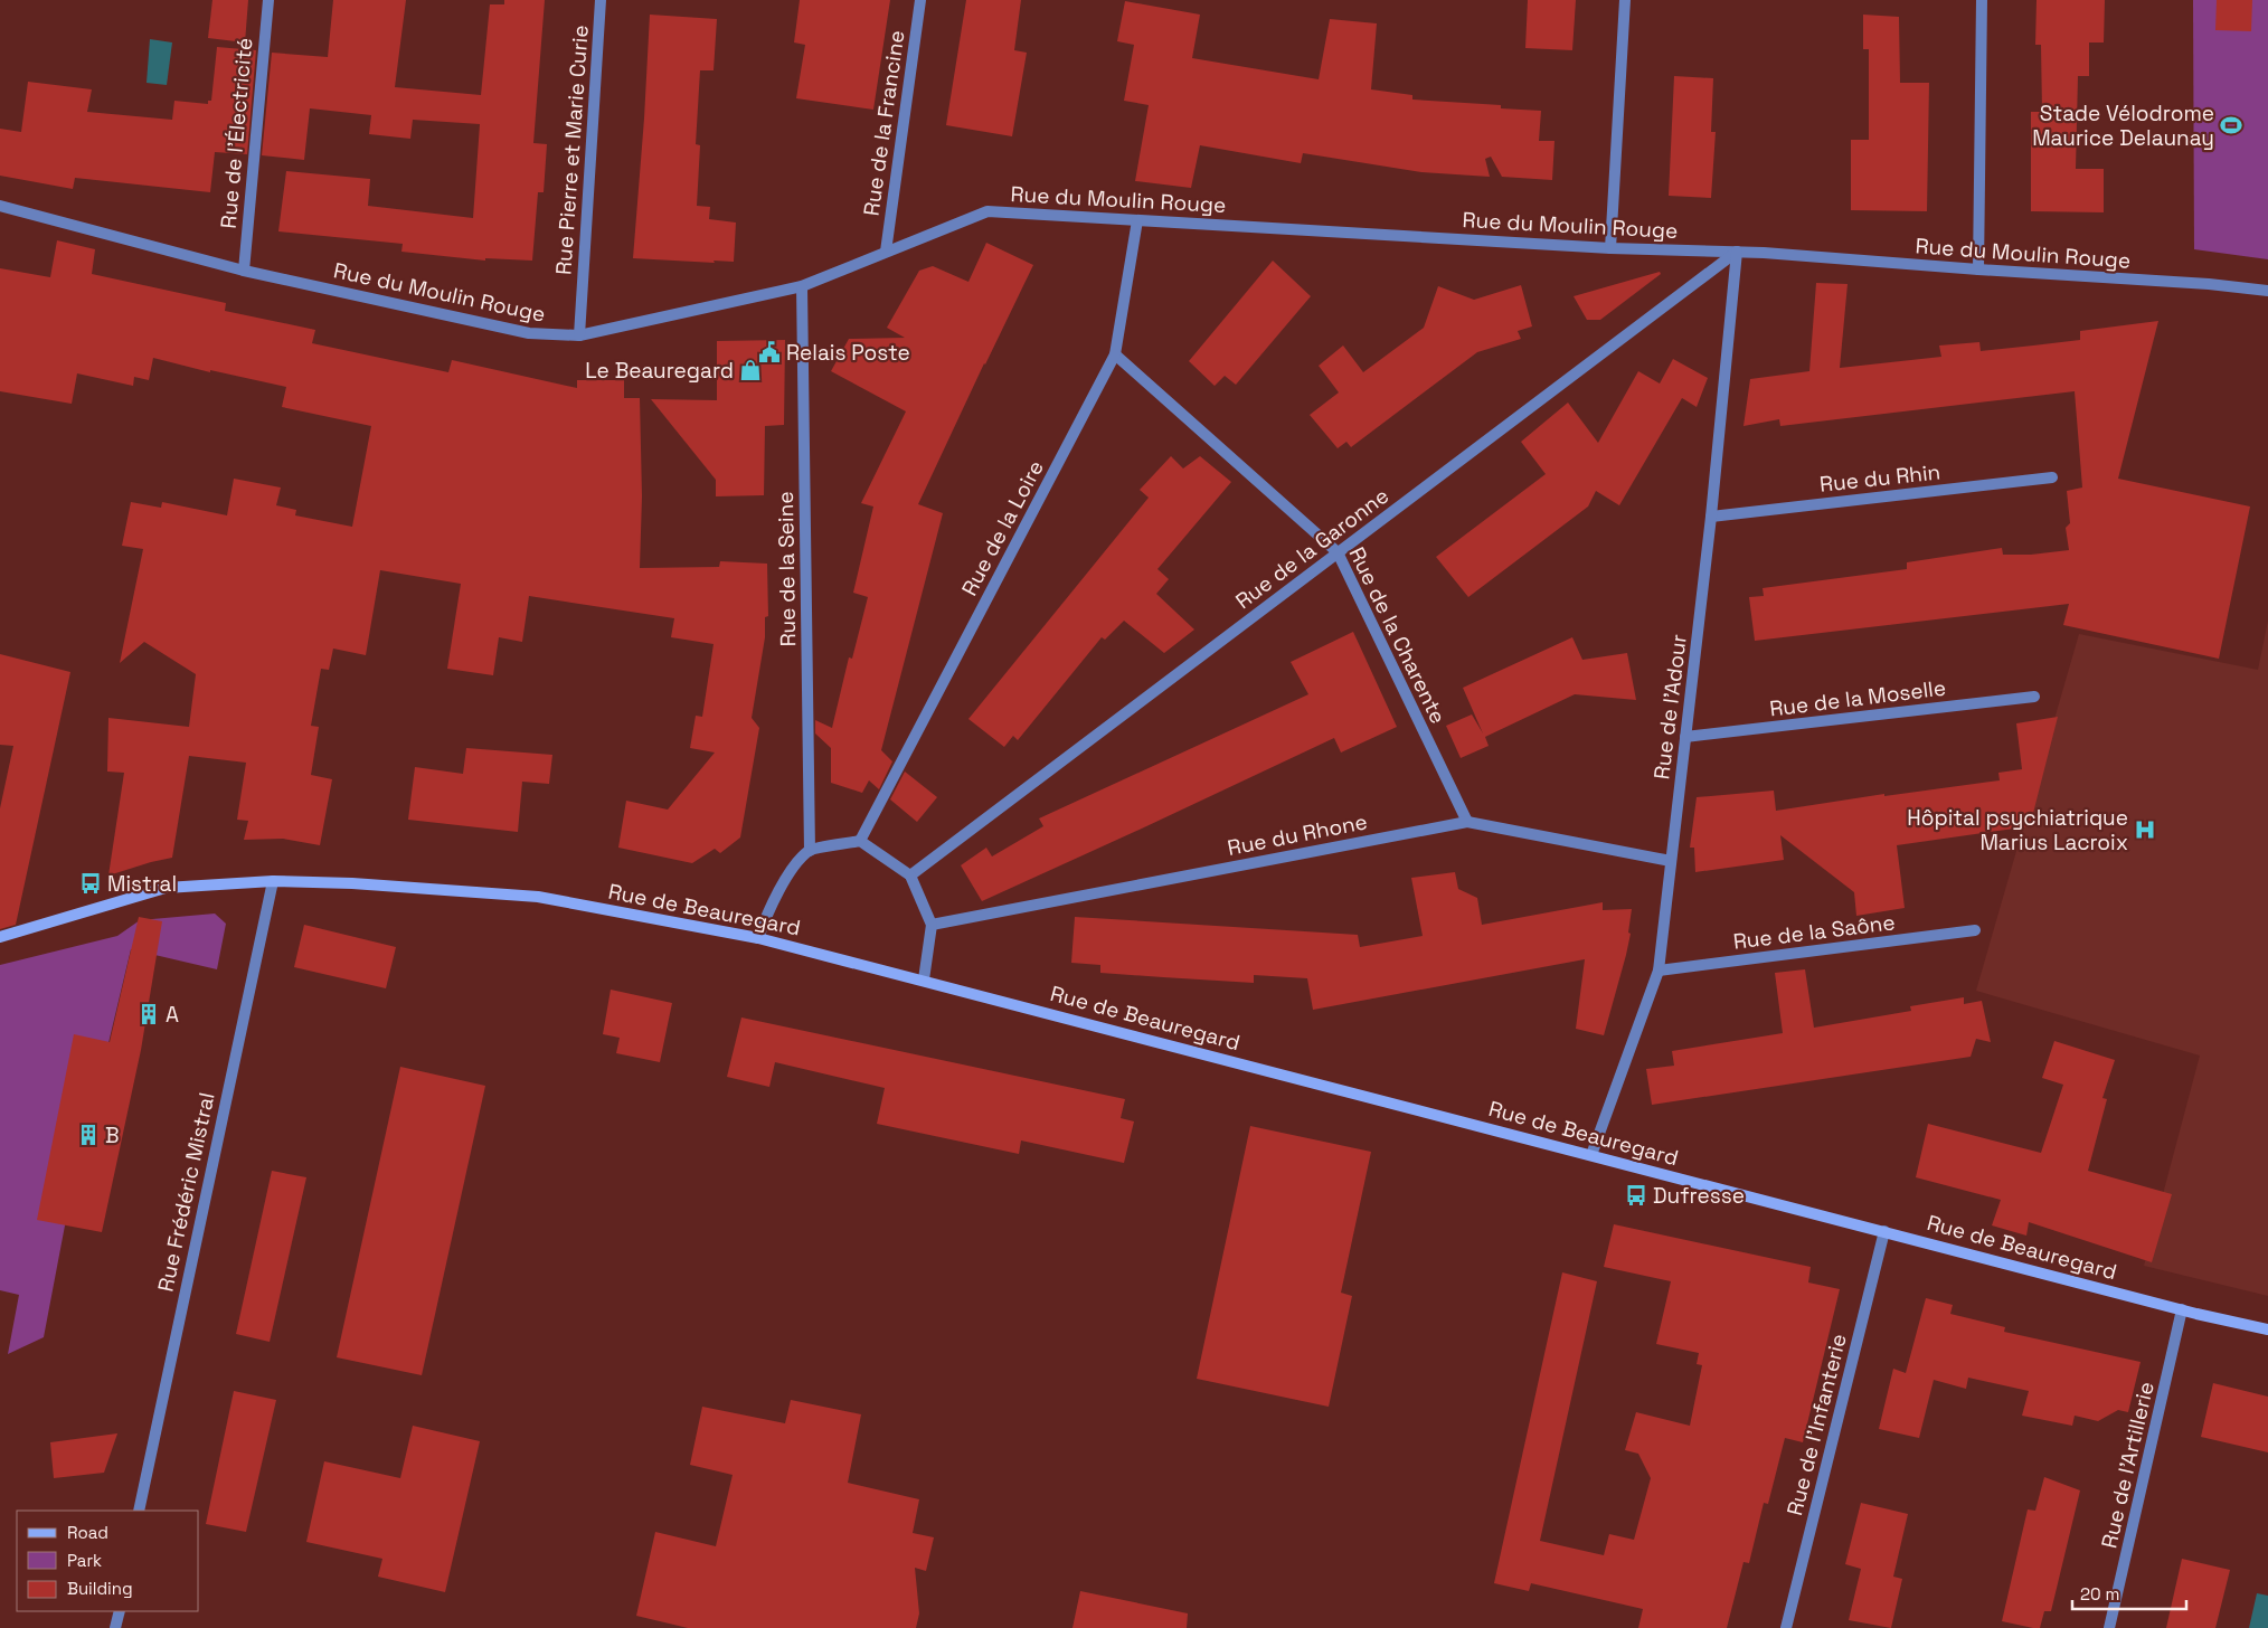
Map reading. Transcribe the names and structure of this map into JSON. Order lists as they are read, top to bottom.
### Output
{
  "streets": {
    "street": [
      "Rue de la Francine",
      "Rue de l'Électricité",
      "Rue Pierre et Marie Curie",
      "Rue du Moulin Rouge",
      "Rue du Rhin",
      "Rue de la Loire",
      "Rue de la Garonne",
      "Rue de la Seine",
      "Rue de la Charente",
      "Rue de la Moselle",
      "Rue de l'Adour",
      "Rue du Rhone",
      "Rue de Beauregard",
      "Rue de la Saône",
      "Rue Frédéric Mistral",
      "Rue de l'Infanterie",
      "Rue de l'Artillerie"
    ]
  },
  "crossings": [
    ["Rue de la Francine", "Rue du Moulin Rouge"],
    ["Rue de l'Électricité", "Rue du Moulin Rouge"],
    ["Rue Pierre et Marie Curie", "Rue du Moulin Rouge"],
    ["Rue du Moulin Rouge", "Rue de la Loire"],
    ["Rue du Moulin Rouge", "Rue de la Garonne"],
    ["Rue du Moulin Rouge", "Rue de la Seine"],
    ["Rue du Moulin Rouge", "Rue de l'Adour"],
    ["Rue du Rhin", "Rue de l'Adour"],
    ["Rue de la Loire", "Rue de la Charente"],
    ["Rue de la Garonne", "Rue de la Charente"],
    ["Rue de la Garonne", "Rue de l'Adour"],
    ["Rue de la Charente", "Rue du Rhone"],
    ["Rue de la Moselle", "Rue de l'Adour"],
    ["Rue de l'Adour", "Rue du Rhone"],
    ["Rue de l'Adour", "Rue de Beauregard"],
    ["Rue de l'Adour", "Rue de la Saône"],
    ["Rue de Beauregard", "Rue Frédéric Mistral"],
    ["Rue de Beauregard", "Rue de l'Infanterie"],
    ["Rue de Beauregard", "Rue de l'Artillerie"]
  ],
  "places": {
    "sports": ["Stade Vélodrome Maurice Delaunay"],
    "public building": ["Relais Poste"],
    "shop": ["Le Beauregard"],
    "hospital": ["Hôpital psychiatrique Marius Lacroix"],
    "bus stop": ["Mistral", "Dufresse"],
    "building": ["A", "B"]
  },
  "legend": ["Road", "Park", "Building"],
  "scale_bar": "20 m"
}
